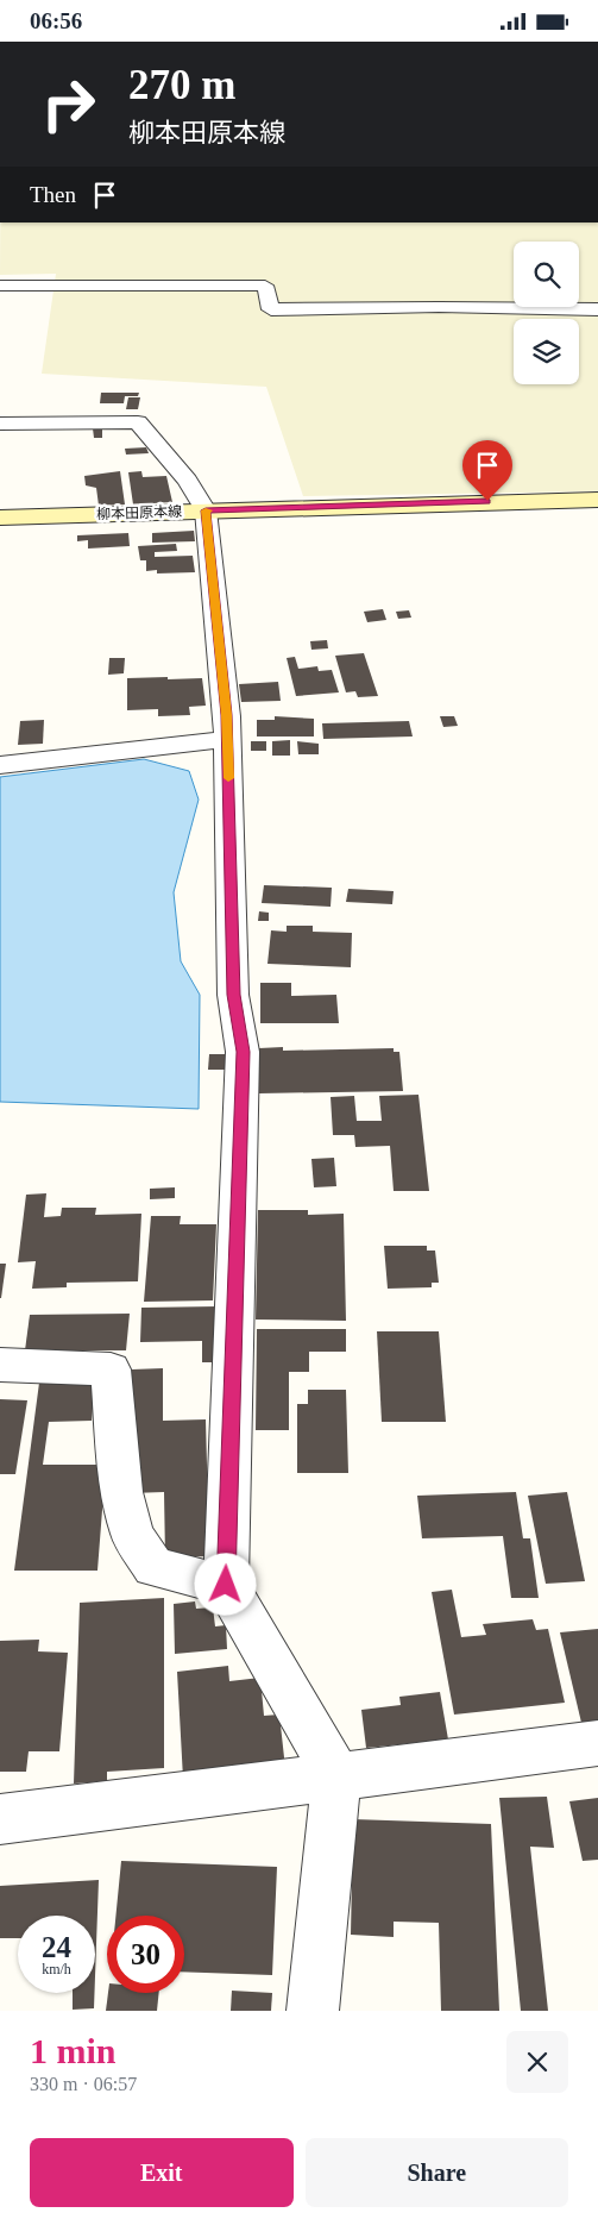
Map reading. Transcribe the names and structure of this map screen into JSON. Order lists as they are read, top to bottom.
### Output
{
  "streets": {
    "main road": ["柳本田原本線"]
  },
  "page": {
    "status": "06:56",
    "turn": ["270 m", "柳本田原本線"],
    "then": "Then",
    "speed": "24 km/h",
    "limit": "30",
    "heading": ["1 min", "330 m · 06:57"],
    "buttons": ["Exit", "Share"]
  }
}
